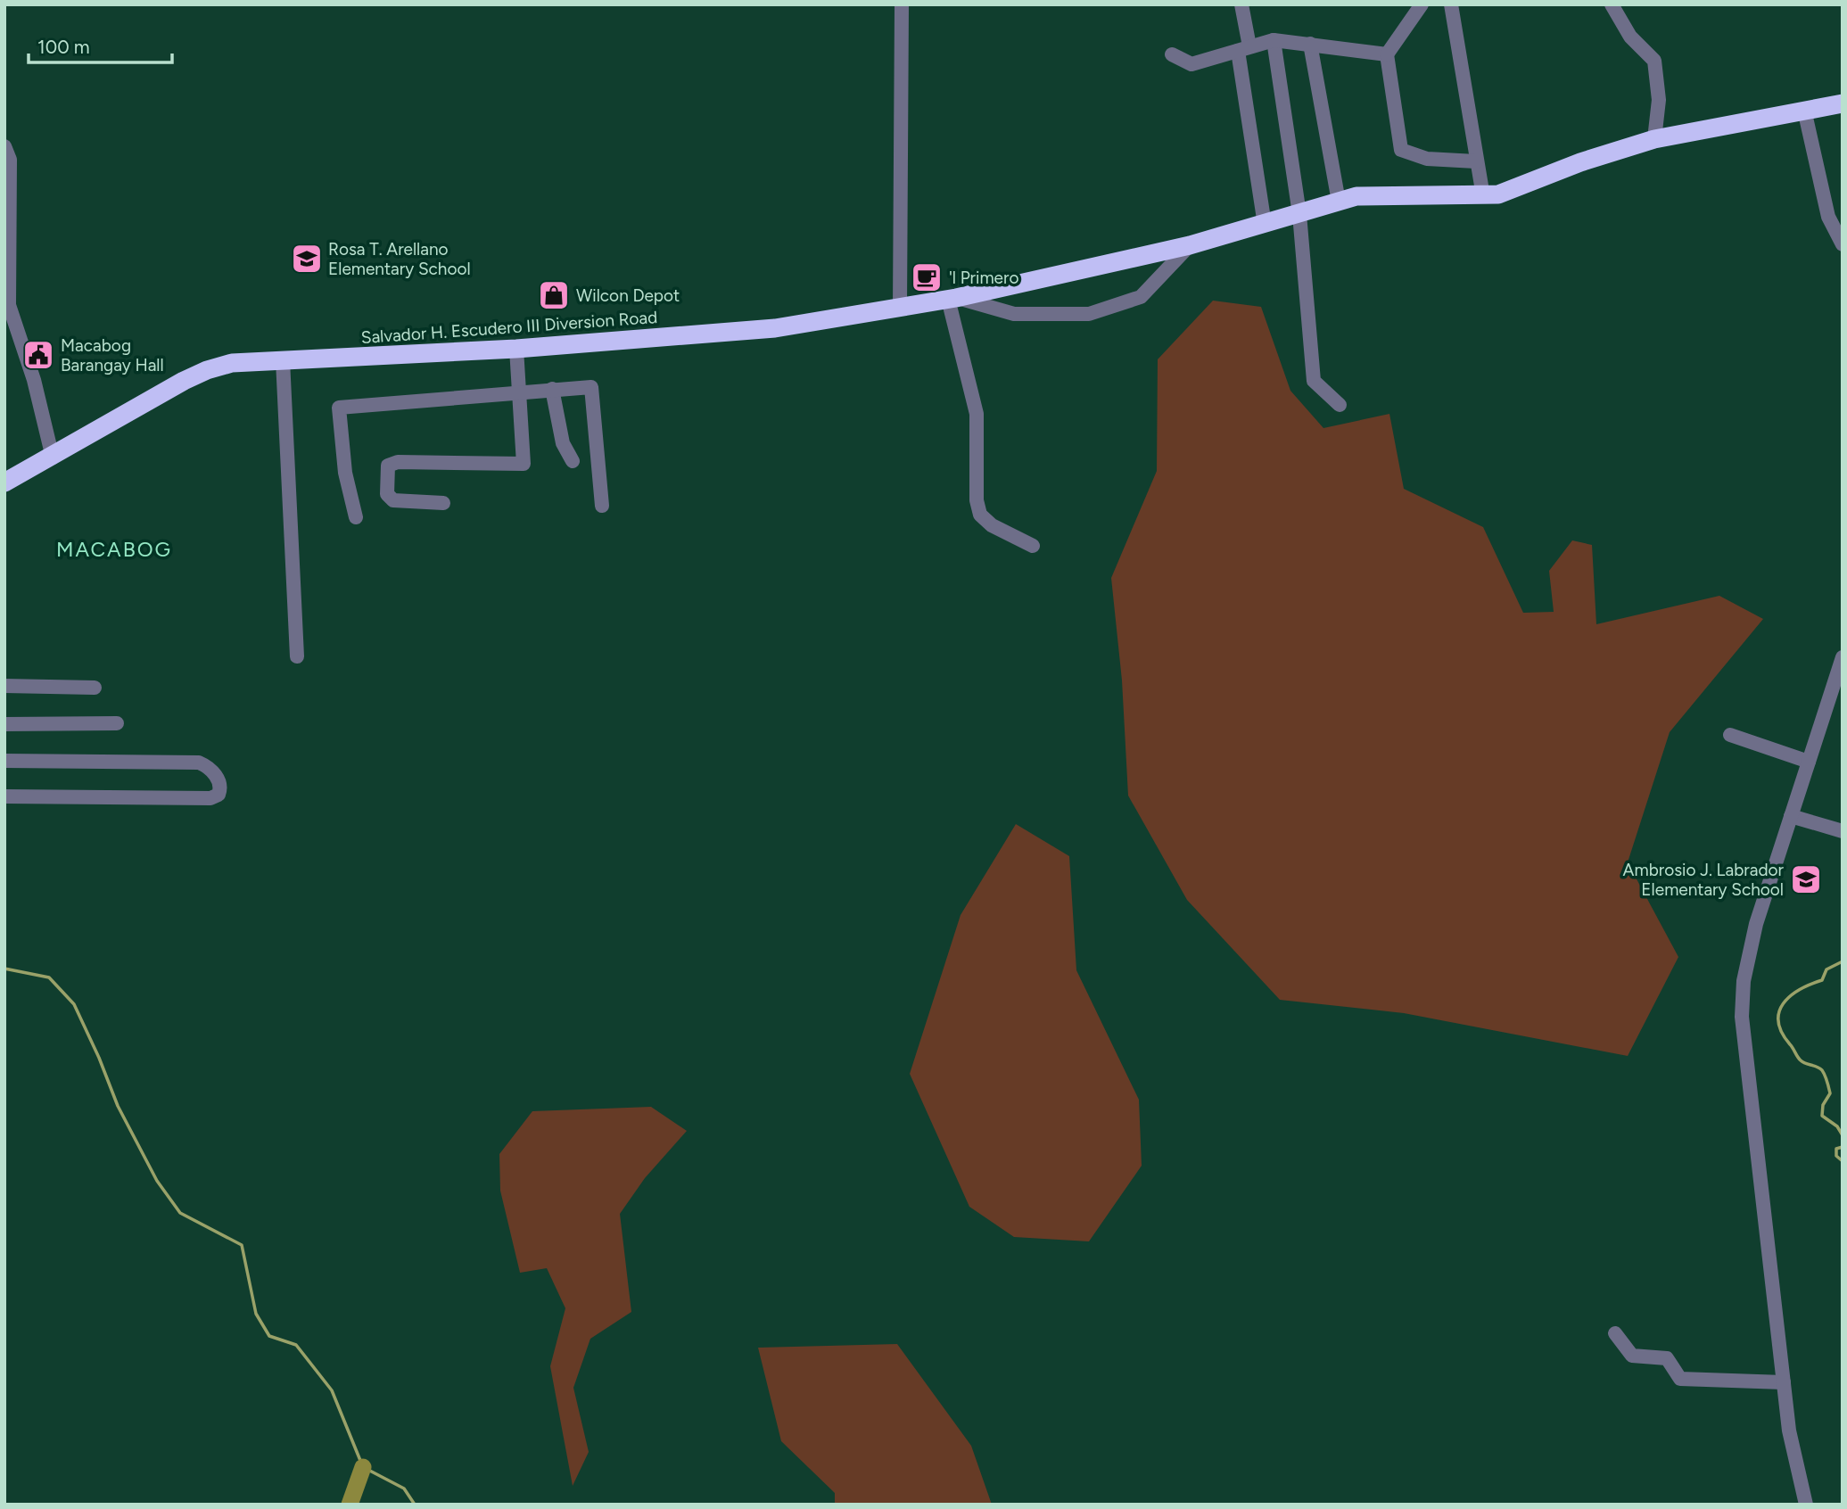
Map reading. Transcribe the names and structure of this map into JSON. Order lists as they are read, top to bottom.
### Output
{
  "streets": {
    "highway": ["Salvador H. Escudero III Diversion Road"]
  },
  "districts": ["MACABOG"],
  "places": {
    "school or university": ["Rosa T. Arellano Elementary School", "Ambrosio J. Labrador Elementary School"],
    "cafe": ["'l Primero"],
    "shop": ["Wilcon Depot"],
    "public building": ["Macabog Barangay Hall"]
  },
  "scale_bar": "100 m"
}
